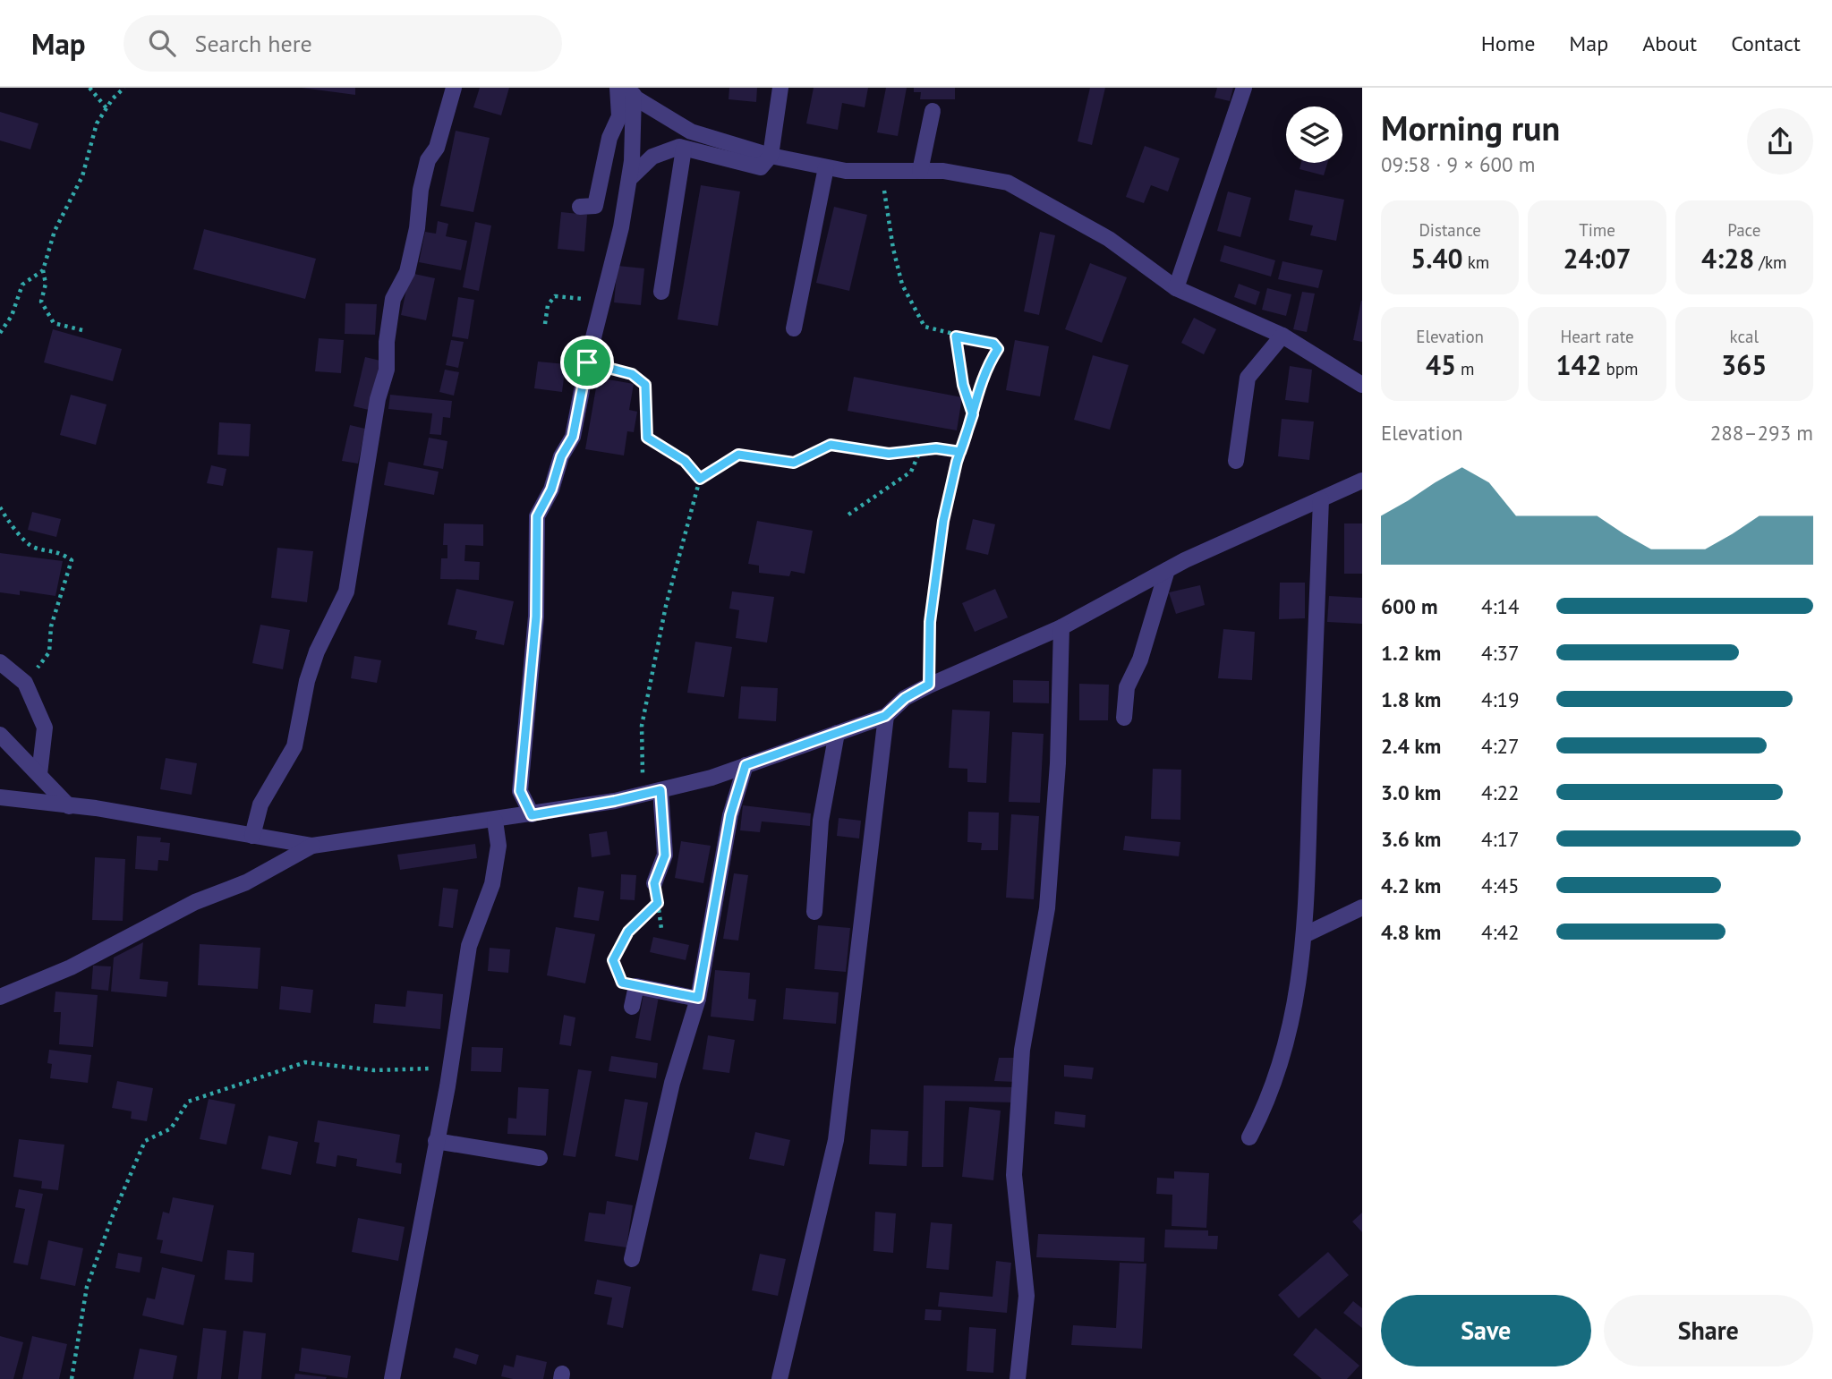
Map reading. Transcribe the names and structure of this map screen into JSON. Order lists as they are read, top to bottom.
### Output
{
  "page": {
    "header": "Map",
    "search": "Search here",
    "nav": [
      "Home",
      "Map",
      "About",
      "Contact"
    ],
    "heading": ["Morning run", "09:58 · 9 × 600 m"],
    "stats": [
      ["Distance", "5.40 km"],
      ["Time", "24:07"],
      ["Pace", "4:28 /km"],
      ["Elevation", "45 m"],
      ["Heart rate", "142 bpm"],
      ["kcal", "365"]
    ],
    "chart": ["Elevation", "288–293 m"],
    "list": [
      {
        "name": "600 m",
        "note": "4:14"
      },
      {
        "name": "1.2 km",
        "note": "4:37"
      },
      {
        "name": "1.8 km",
        "note": "4:19"
      },
      {
        "name": "2.4 km",
        "note": "4:27"
      },
      {
        "name": "3.0 km",
        "note": "4:22"
      },
      {
        "name": "3.6 km",
        "note": "4:17"
      },
      {
        "name": "4.2 km",
        "note": "4:45"
      },
      {
        "name": "4.8 km",
        "note": "4:42"
      }
    ],
    "buttons": ["Save", "Share"]
  }
}
